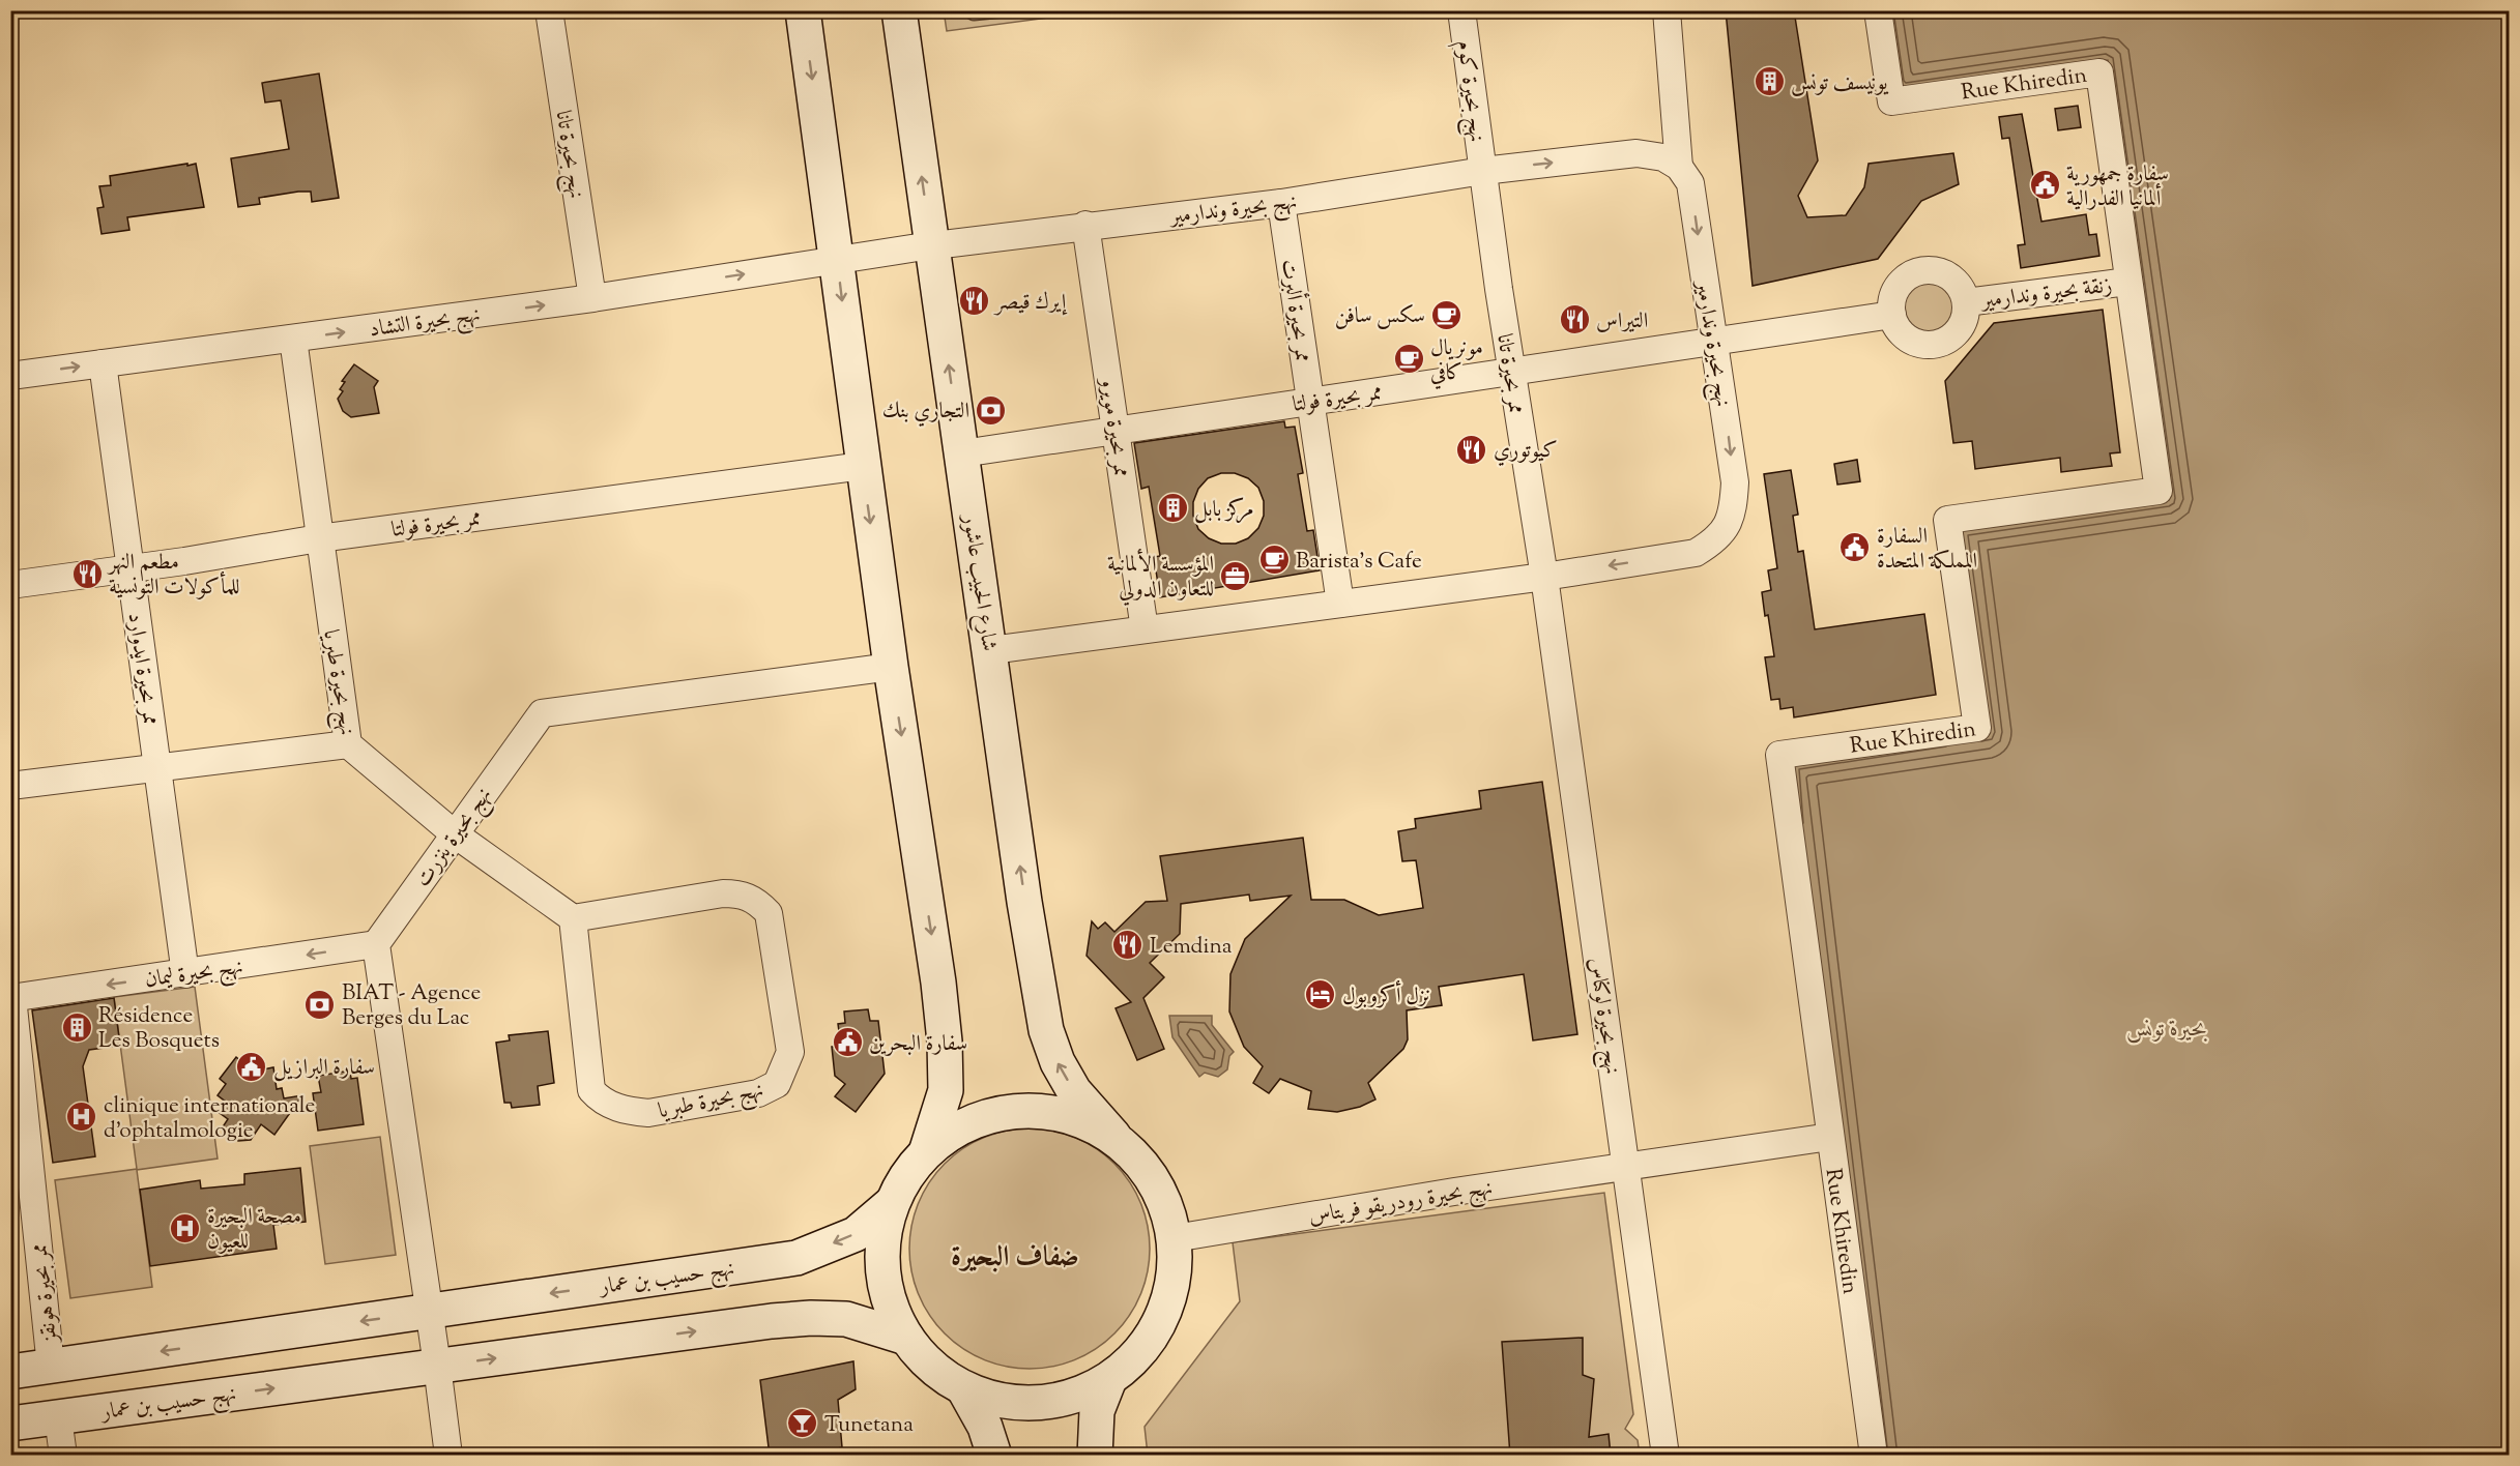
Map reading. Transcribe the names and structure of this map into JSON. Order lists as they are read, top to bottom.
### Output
{
  "streets": {
    "main road": ["شارع الحبيب عاشور", "نهج حسيب بن عمار"],
    "street": [
      "Rue Khiredin",
      "نهج بحيرة كوم",
      "نهج بحيرة تانا",
      "نهج بحيرة وندارمير",
      "زنقة بحيرة وندارمير",
      "ممر بحيرة ألبرت",
      "نهج بحيرة التشاد",
      "ممر بحيرة تانا",
      "ممر بحيرة فولتا",
      "ممر بحيرة مويرو",
      "ممر بحيرة ايدوارد",
      "نهج بحيرة طبريا",
      "نهج بحيرة بنزرت",
      "نهج بحيرة ليمان",
      "نهج بحيرة لوكناس",
      "نهج بحيرة رودريقو فريتاس",
      "ممر بحيرة هونقز"
    ]
  },
  "crossings": [
    ["Rue Khiredin", "زنقة بحيرة وندارمير"],
    ["Rue Khiredin", "نهج بحيرة رودريقو فريتاس"],
    ["نهج بحيرة كوم", "نهج بحيرة وندارمير"],
    ["نهج بحيرة كوم", "ممر بحيرة تانا"],
    ["نهج بحيرة تانا", "نهج بحيرة التشاد"],
    ["نهج بحيرة وندارمير", "ممر بحيرة ألبرت"],
    ["نهج بحيرة وندارمير", "نهج بحيرة التشاد"],
    ["نهج بحيرة وندارمير", "ممر بحيرة تانا"],
    ["نهج بحيرة وندارمير", "ممر بحيرة فولتا"],
    ["نهج بحيرة وندارمير", "ممر بحيرة مويرو"],
    ["نهج بحيرة وندارمير", "شارع الحبيب عاشور"],
    ["نهج بحيرة وندارمير", "نهج بحيرة لوكناس"],
    ["ممر بحيرة ألبرت", "ممر بحيرة فولتا"],
    ["نهج بحيرة التشاد", "ممر بحيرة ايدوارد"],
    ["نهج بحيرة التشاد", "نهج بحيرة طبريا"],
    ["ممر بحيرة تانا", "ممر بحيرة فولتا"],
    ["ممر بحيرة تانا", "نهج بحيرة لوكناس"],
    ["ممر بحيرة فولتا", "ممر بحيرة مويرو"],
    ["ممر بحيرة فولتا", "شارع الحبيب عاشور"],
    ["ممر بحيرة فولتا", "ممر بحيرة ايدوارد"],
    ["ممر بحيرة فولتا", "نهج بحيرة طبريا"],
    ["شارع الحبيب عاشور", "نهج بحيرة رودريقو فريتاس"],
    ["ممر بحيرة ايدوارد", "نهج بحيرة ليمان"],
    ["نهج بحيرة طبريا", "نهج بحيرة بنزرت"],
    ["نهج بحيرة بنزرت", "نهج بحيرة ليمان"],
    ["نهج بحيرة ليمان", "ممر بحيرة هونقز"],
    ["نهج بحيرة لوكناس", "نهج بحيرة رودريقو فريتاس"],
    ["نهج حسيب بن عمار", "ممر بحيرة هونقز"]
  ],
  "one_way": ["نهج بحيرة التشاد"],
  "districts": ["ضفاف البحيرة"],
  "water": ["بحيرة تونس"],
  "places": {
    "building": ["يونيسف تونس", "مركز بابل", "Résidence Les Bosquets"],
    "public building": [
      "سفارة جمهورية ألمانيا الفدرالية",
      "السفارة المملكة المتحدة",
      "سفارة البحرين",
      "سفارة البرازيل"
    ],
    "restaurant": [
      "إيرك قيصر",
      "التيراس",
      "كيوتوري",
      "مطعم النهر للمأكولات التونسية",
      "Lemdina"
    ],
    "cafe": ["سكس سافن", "مونريال كافي", "Barista's Cafe"],
    "bank": ["التجاري بنك", "BIAT - Agence Berges du Lac"],
    "office": ["المؤسسة الألمانية للتعاون الدولي"],
    "hotel": ["نزل أكروبول"],
    "hospital": ["clinique internationale d'ophtalmologie", "مصحة البحيرة للعيون"],
    "bar": ["Tunetana"]
  }
}
